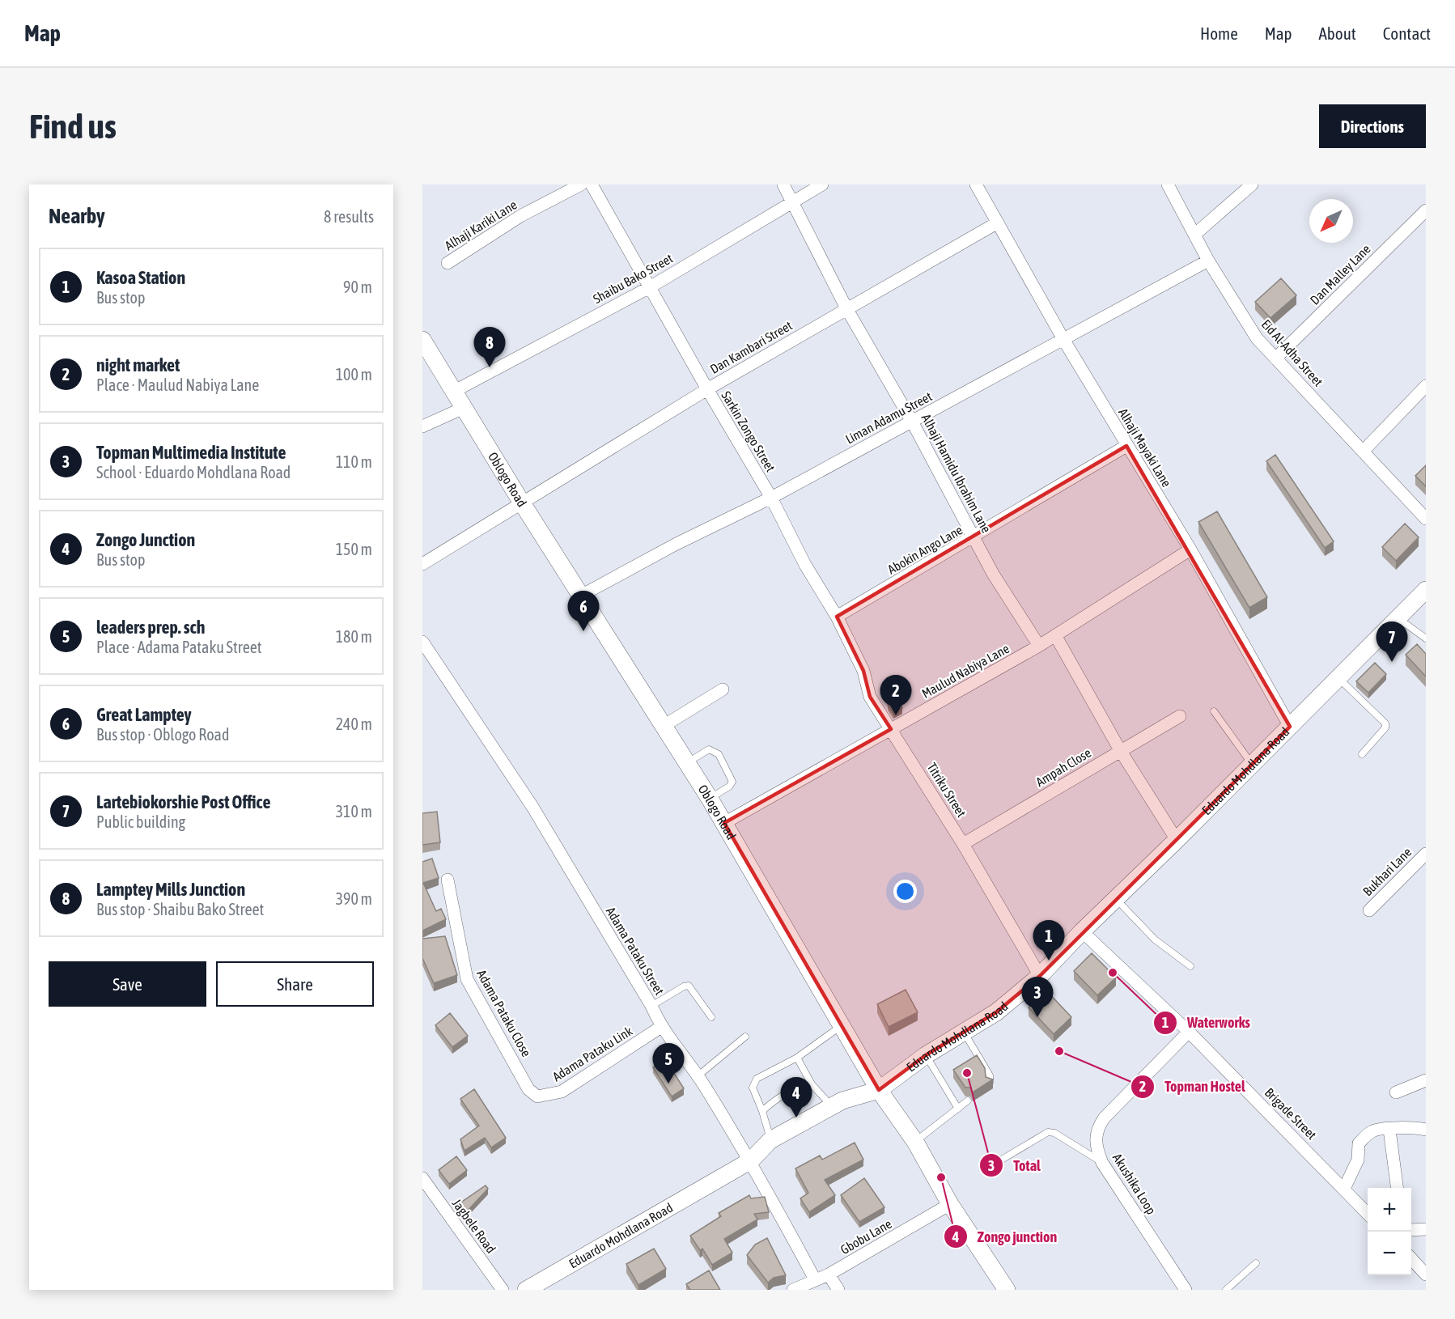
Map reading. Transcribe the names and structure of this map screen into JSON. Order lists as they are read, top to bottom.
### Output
{
  "streets": {
    "main road": ["Oblogo Road", "Eduardo Mohdlana Road"],
    "street": [
      "Alhaji Kariki Lane",
      "Dan Malley Lane",
      "Shaibu Bako Street",
      "Dan Kambari Street",
      "Eid Al-Adha Street",
      "Liman Adamu Street",
      "Sarkin Zongo Street",
      "Alhaji Mayaki Lane",
      "Alhaji Hamidu Ibrahim Lane",
      "Abokin Ango Lane",
      "Maulud Nabiya Lane",
      "Ampah Close",
      "Titriku Street",
      "Bukhari Lane",
      "Adama Pataku Street",
      "Adama Pataku Close",
      "Adama Pataku Link",
      "Brigade Street",
      "Akushika Loop",
      "Jagbele Road",
      "Gbobu Lane"
    ]
  },
  "crossings": [
    ["Dan Malley Lane", "Eid Al-Adha Street"],
    ["Shaibu Bako Street", "Sarkin Zongo Street"],
    ["Shaibu Bako Street", "Alhaji Hamidu Ibrahim Lane"],
    ["Shaibu Bako Street", "Oblogo Road"],
    ["Dan Kambari Street", "Sarkin Zongo Street"],
    ["Dan Kambari Street", "Alhaji Mayaki Lane"],
    ["Dan Kambari Street", "Alhaji Hamidu Ibrahim Lane"],
    ["Dan Kambari Street", "Oblogo Road"],
    ["Eid Al-Adha Street", "Liman Adamu Street"],
    ["Liman Adamu Street", "Sarkin Zongo Street"],
    ["Liman Adamu Street", "Alhaji Mayaki Lane"],
    ["Liman Adamu Street", "Alhaji Hamidu Ibrahim Lane"],
    ["Liman Adamu Street", "Oblogo Road"],
    ["Sarkin Zongo Street", "Abokin Ango Lane"],
    ["Sarkin Zongo Street", "Titriku Street"],
    ["Alhaji Mayaki Lane", "Abokin Ango Lane"],
    ["Alhaji Mayaki Lane", "Maulud Nabiya Lane"],
    ["Alhaji Mayaki Lane", "Eduardo Mohdlana Road"],
    ["Alhaji Hamidu Ibrahim Lane", "Abokin Ango Lane"],
    ["Alhaji Hamidu Ibrahim Lane", "Maulud Nabiya Lane"],
    ["Oblogo Road", "Maulud Nabiya Lane"],
    ["Oblogo Road", "Eduardo Mohdlana Road"],
    ["Oblogo Road", "Gbobu Lane"],
    ["Abokin Ango Lane", "Titriku Street"],
    ["Maulud Nabiya Lane", "Titriku Street"],
    ["Ampah Close", "Titriku Street"],
    ["Eduardo Mohdlana Road", "Titriku Street"],
    ["Eduardo Mohdlana Road", "Adama Pataku Street"],
    ["Eduardo Mohdlana Road", "Brigade Street"],
    ["Adama Pataku Street", "Adama Pataku Link"],
    ["Adama Pataku Street", "Gbobu Lane"],
    ["Adama Pataku Close", "Adama Pataku Link"],
    ["Brigade Street", "Akushika Loop"]
  ],
  "places": [
    "Waterworks",
    "Topman Hostel",
    "Total",
    "Zongo junction"
  ],
  "north": "bottom left",
  "page": {
    "header": "Map",
    "nav": [
      "Home",
      "Map",
      "About",
      "Contact"
    ],
    "buttons": [
      "Directions",
      ["Save", "Share"]
    ],
    "title": "Find us",
    "heading": ["Nearby", "8 results"],
    "list": [
      {
        "mark": "1",
        "name": "Kasoa Station",
        "note": "Bus stop",
        "value": "90 m"
      },
      {
        "mark": "2",
        "name": "night market",
        "note": "Place · Maulud Nabiya Lane",
        "value": "100 m"
      },
      {
        "mark": "3",
        "name": "Topman Multimedia Institute",
        "note": "School · Eduardo Mohdlana Road",
        "value": "110 m"
      },
      {
        "mark": "4",
        "name": "Zongo Junction",
        "note": "Bus stop",
        "value": "150 m"
      },
      {
        "mark": "5",
        "name": "leaders prep. sch",
        "note": "Place · Adama Pataku Street",
        "value": "180 m"
      },
      {
        "mark": "6",
        "name": "Great Lamptey",
        "note": "Bus stop · Oblogo Road",
        "value": "240 m"
      },
      {
        "mark": "7",
        "name": "Lartebiokorshie Post Office",
        "note": "Public building",
        "value": "310 m"
      },
      {
        "mark": "8",
        "name": "Lamptey Mills Junction",
        "note": "Bus stop · Shaibu Bako Street",
        "value": "390 m"
      }
    ],
    "pins": [
      "8",
      "6",
      "7",
      "2",
      "1",
      "3",
      "5",
      "4"
    ],
    "map_buttons": ["+", "−"]
  }
}
